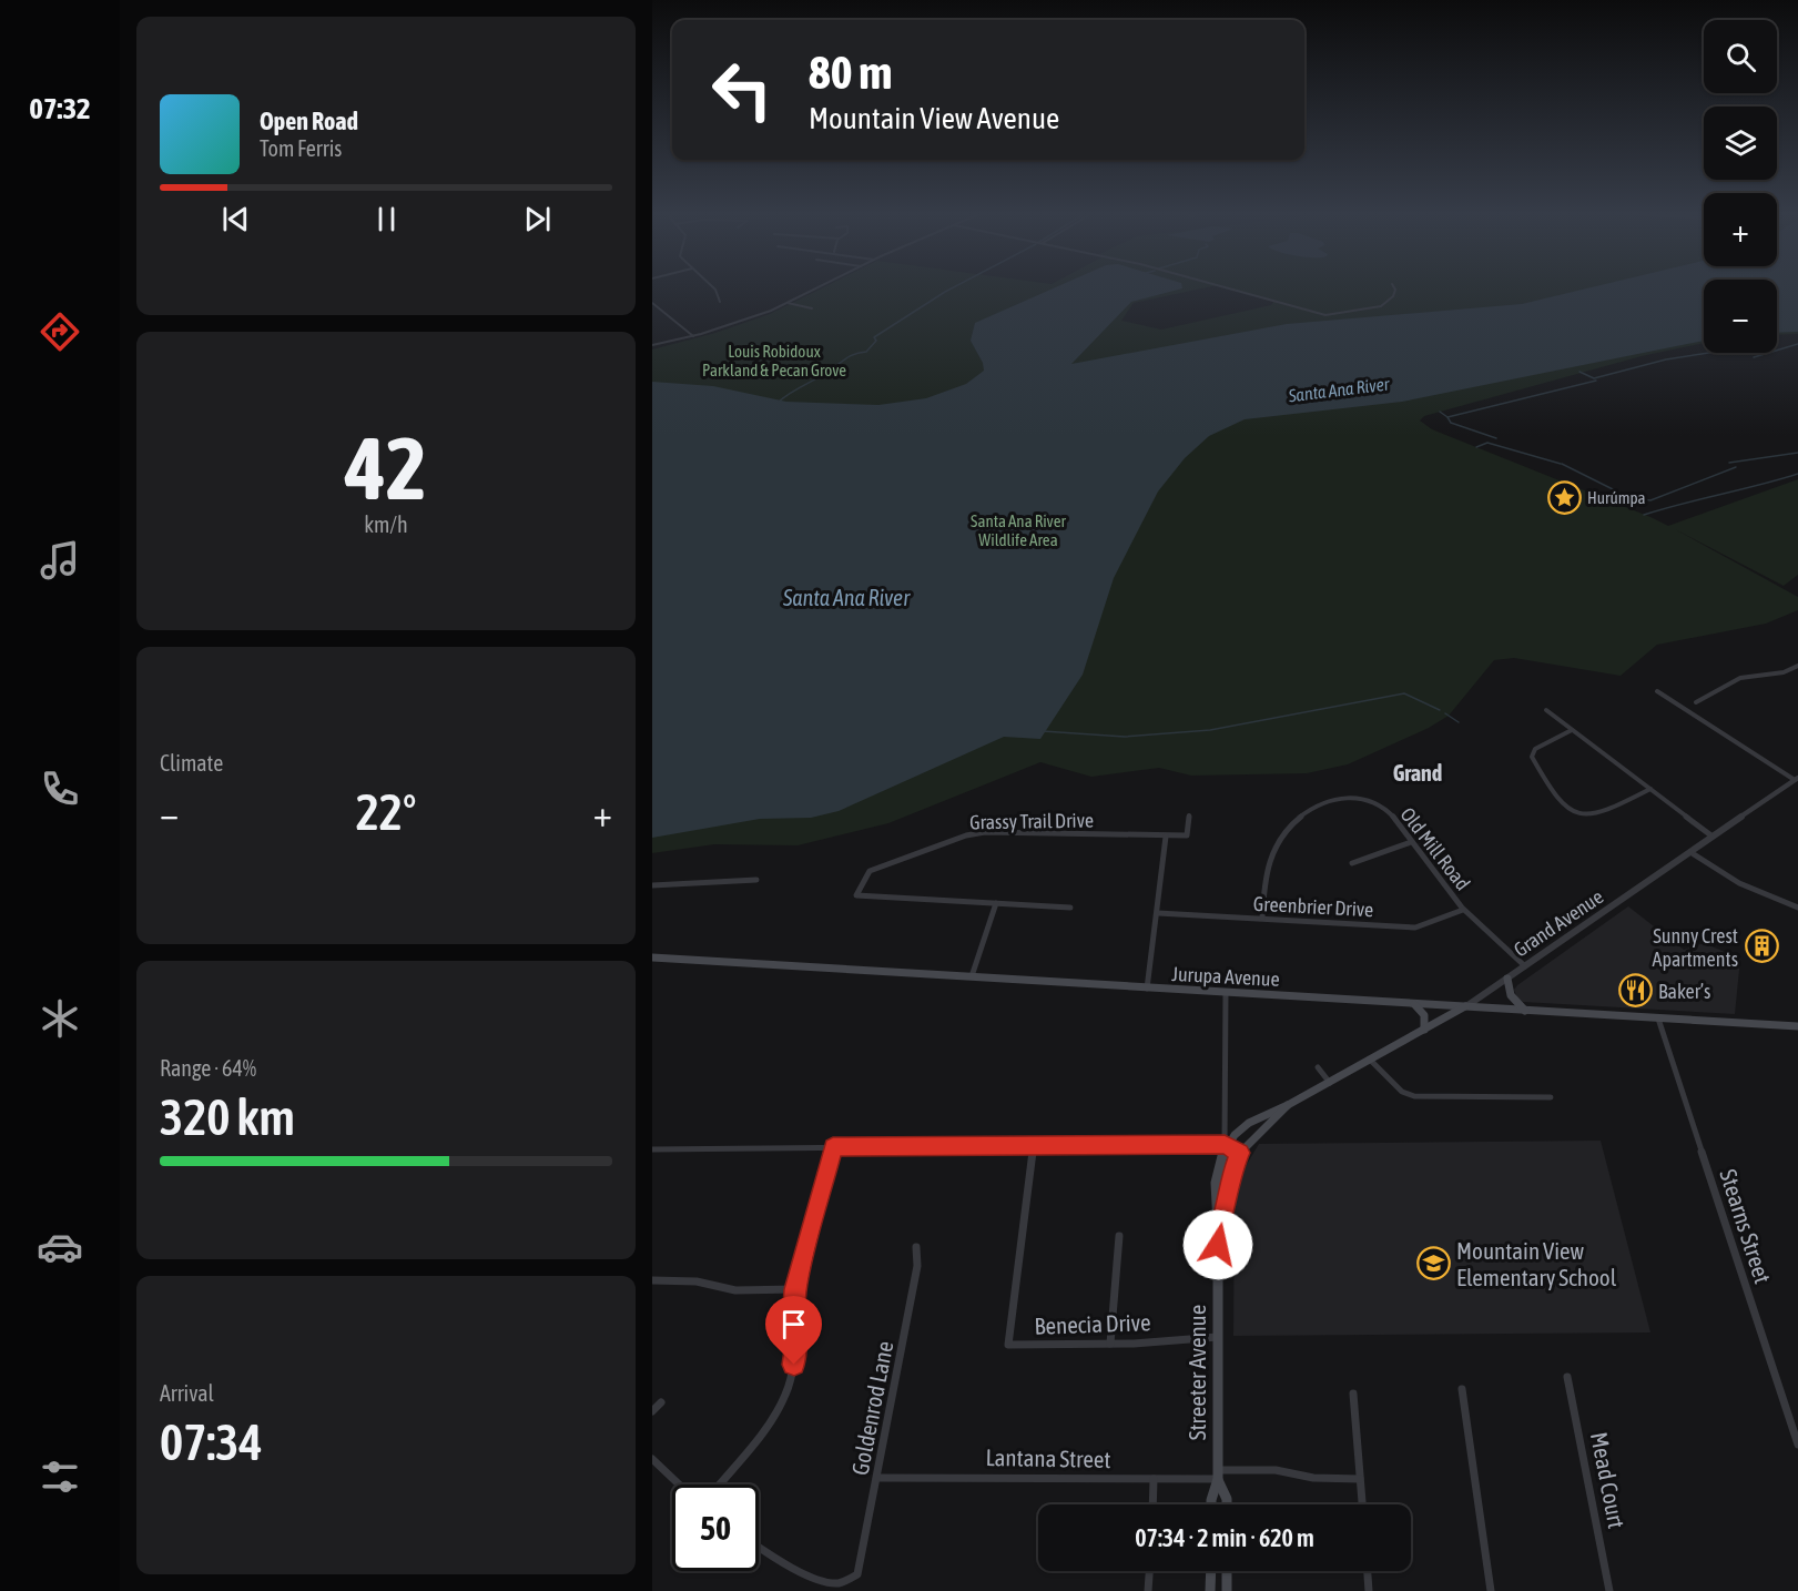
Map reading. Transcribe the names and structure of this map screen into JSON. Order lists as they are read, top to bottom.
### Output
{
  "streets": {
    "main road": ["Grand Avenue", "Jurupa Avenue", "Streeter Avenue"],
    "street": [
      "Grassy Trail Drive",
      "Old Mill Road",
      "Greenbrier Drive",
      "Stearns Street",
      "Benecia Drive",
      "Goldenrod Lane",
      "Lantana Street",
      "Mead Court"
    ]
  },
  "crossings": [
    ["Old Mill Road", "Greenbrier Drive"],
    ["Old Mill Road", "Grand Avenue"],
    ["Grand Avenue", "Jurupa Avenue"],
    ["Grand Avenue", "Streeter Avenue"],
    ["Jurupa Avenue", "Stearns Street"],
    ["Jurupa Avenue", "Streeter Avenue"],
    ["Benecia Drive", "Streeter Avenue"],
    ["Streeter Avenue", "Lantana Street"],
    ["Goldenrod Lane", "Lantana Street"]
  ],
  "districts": ["Grand"],
  "water": ["Santa Ana River"],
  "parks": ["Louis Robidoux Parkland & Pecan Grove", "Santa Ana River Wildlife Area"],
  "places": {
    "place": ["Hurúmpa"],
    "building": ["Sunny Crest Apartments"],
    "restaurant": ["Baker’s"],
    "school or university": ["Mountain View Elementary School"]
  },
  "page": {
    "tabs": "07:32",
    "map_buttons": ["+", "−"],
    "turn": ["80 m", "Mountain View Avenue"],
    "song": ["Open Road", "Tom Ferris"],
    "tile": [
      ["42", "km/h"],
      "Climate",
      ["Range · 64%", "320 km"],
      ["Arrival", "07:34"]
    ],
    "heat": ["−", "22°", "+"],
    "limit": "50",
    "trip": "07:34 · 2 min · 620 m"
  }
}
